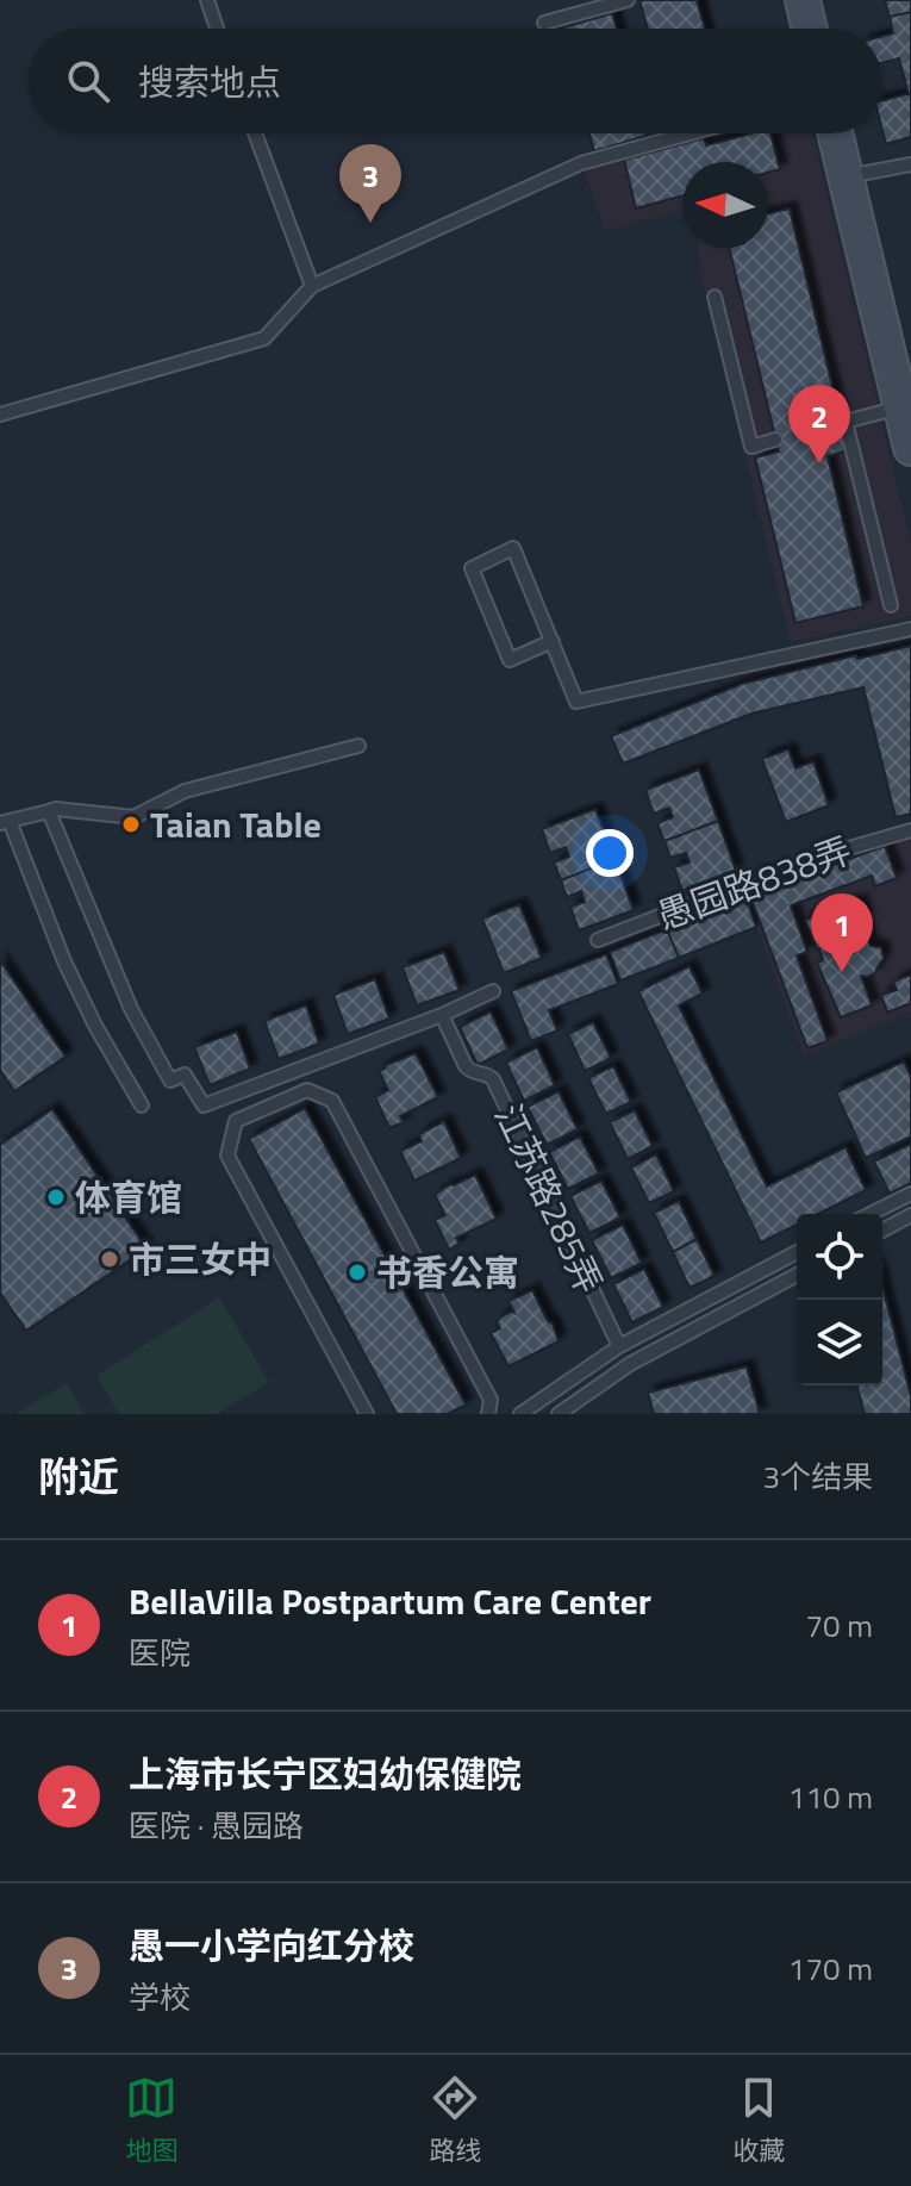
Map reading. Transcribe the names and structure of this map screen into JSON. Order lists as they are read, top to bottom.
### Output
{
  "streets": {
    "lane": ["愚园路838弄", "江苏路285弄"]
  },
  "places": [
    "Taian Table",
    "体育馆",
    "市三女中",
    "书香公寓"
  ],
  "north": "left",
  "page": {
    "search": "搜索地点",
    "pins": ["3", "2", "1"],
    "heading": ["附近", "3个结果"],
    "list": [
      {
        "mark": "1",
        "name": "BellaVilla Postpartum Care Center",
        "note": "医院",
        "value": "70 m"
      },
      {
        "mark": "2",
        "name": "上海市长宁区妇幼保健院",
        "note": "医院 · 愚园路",
        "value": "110 m"
      },
      {
        "mark": "3",
        "name": "愚一小学向红分校",
        "note": "学校",
        "value": "170 m"
      }
    ],
    "nav": ["地图", "路线", "收藏"]
  }
}
